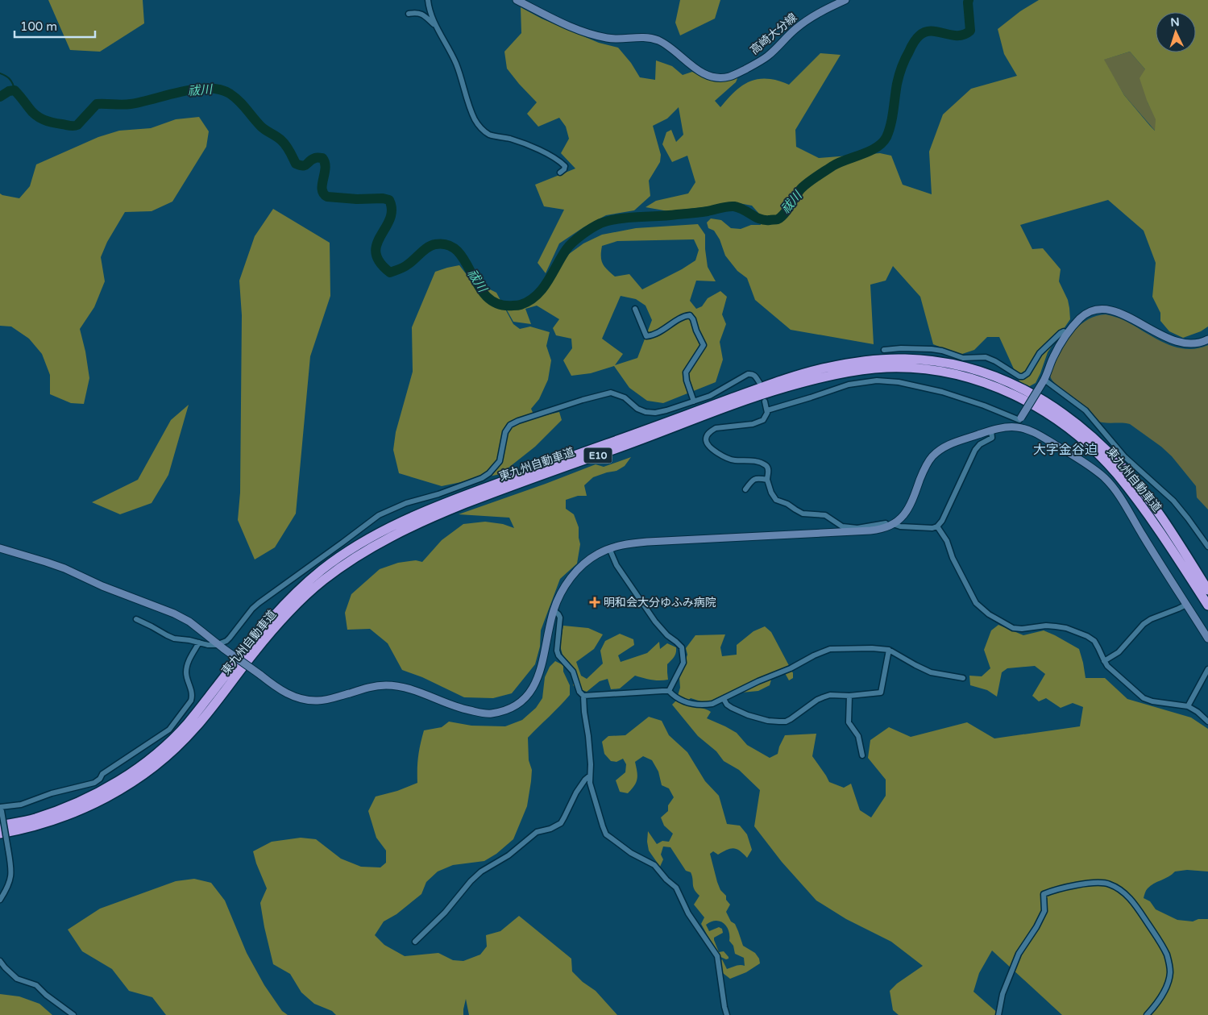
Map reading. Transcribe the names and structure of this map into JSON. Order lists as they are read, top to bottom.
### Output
{
  "streets": {
    "highway": ["E10", "東九州自動車道"],
    "street": ["高崎大分線"]
  },
  "districts": ["大字金谷迫"],
  "water": ["祓川"],
  "places": {
    "health": ["明和会大分ゆふみ病院"]
  },
  "scale_bar": "100 m",
  "north": "top"
}
